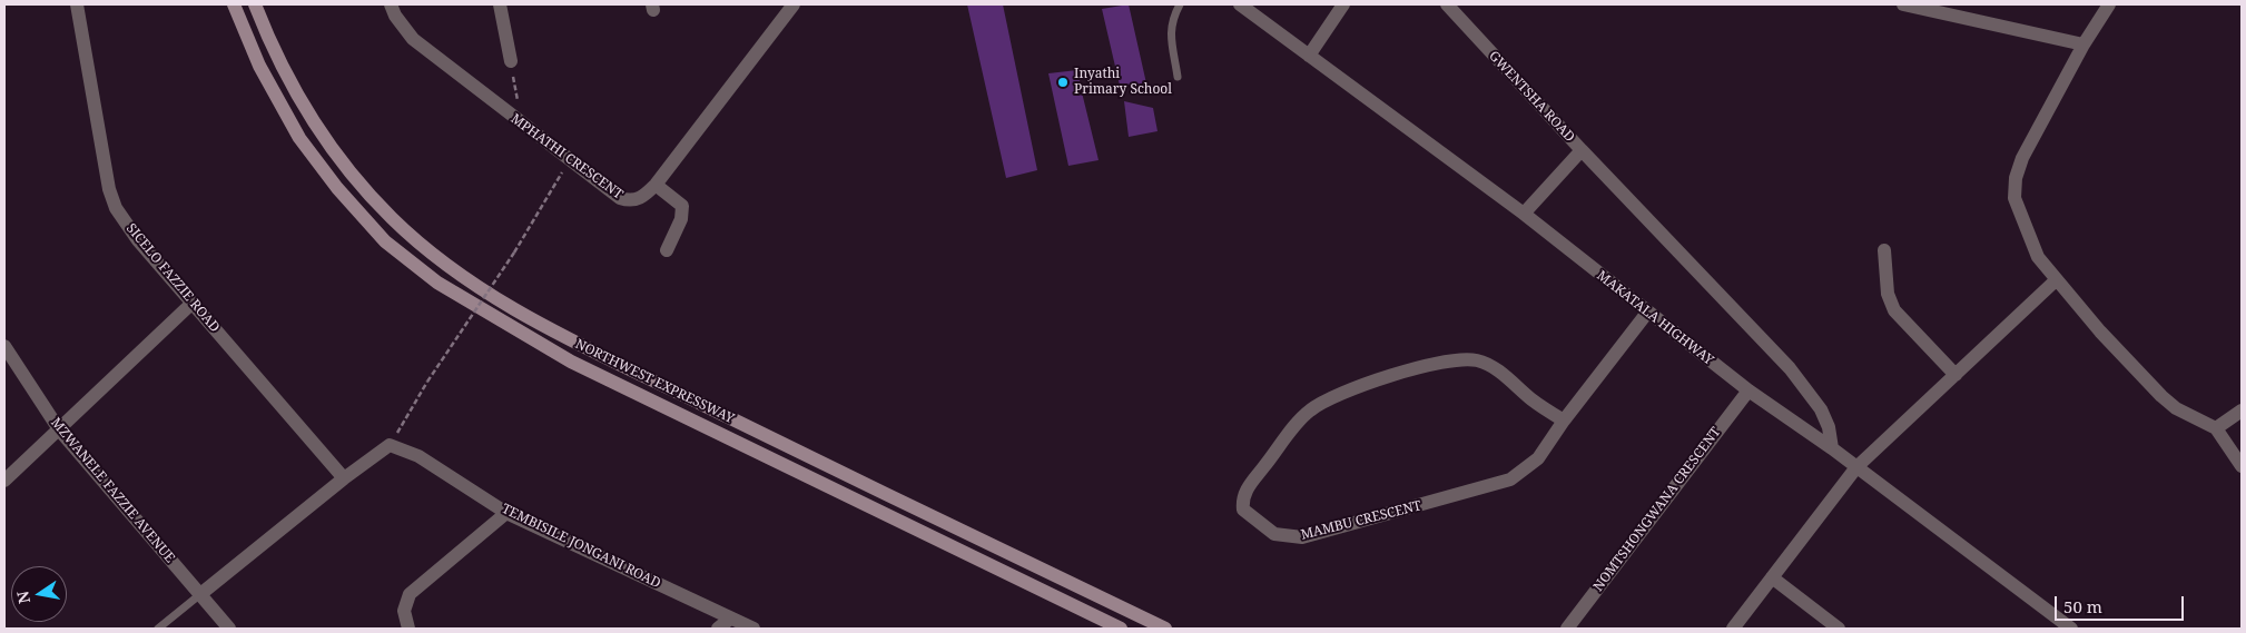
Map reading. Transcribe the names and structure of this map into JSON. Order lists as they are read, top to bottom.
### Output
{
  "streets": {
    "main road": ["NORTHWEST EXPRESSWAY"],
    "street": [
      "GWENTSHA ROAD",
      "MPHATHI CRESCENT",
      "SICELO FAZZIE ROAD",
      "MAKATALA HIGHWAY",
      "MZWANELE FAZZIE AVENUE",
      "NOMTSHONGWANA CRESCENT",
      "MAMBU CRESCENT",
      "TEMBISILE JONGANI ROAD"
    ]
  },
  "crossings": [
    ["GWENTSHA ROAD", "MAKATALA HIGHWAY"],
    ["MAKATALA HIGHWAY", "NOMTSHONGWANA CRESCENT"],
    ["MAKATALA HIGHWAY", "MAMBU CRESCENT"]
  ],
  "places": ["Inyathi Primary School"],
  "scale_bar": "50 m",
  "north": "left"
}
